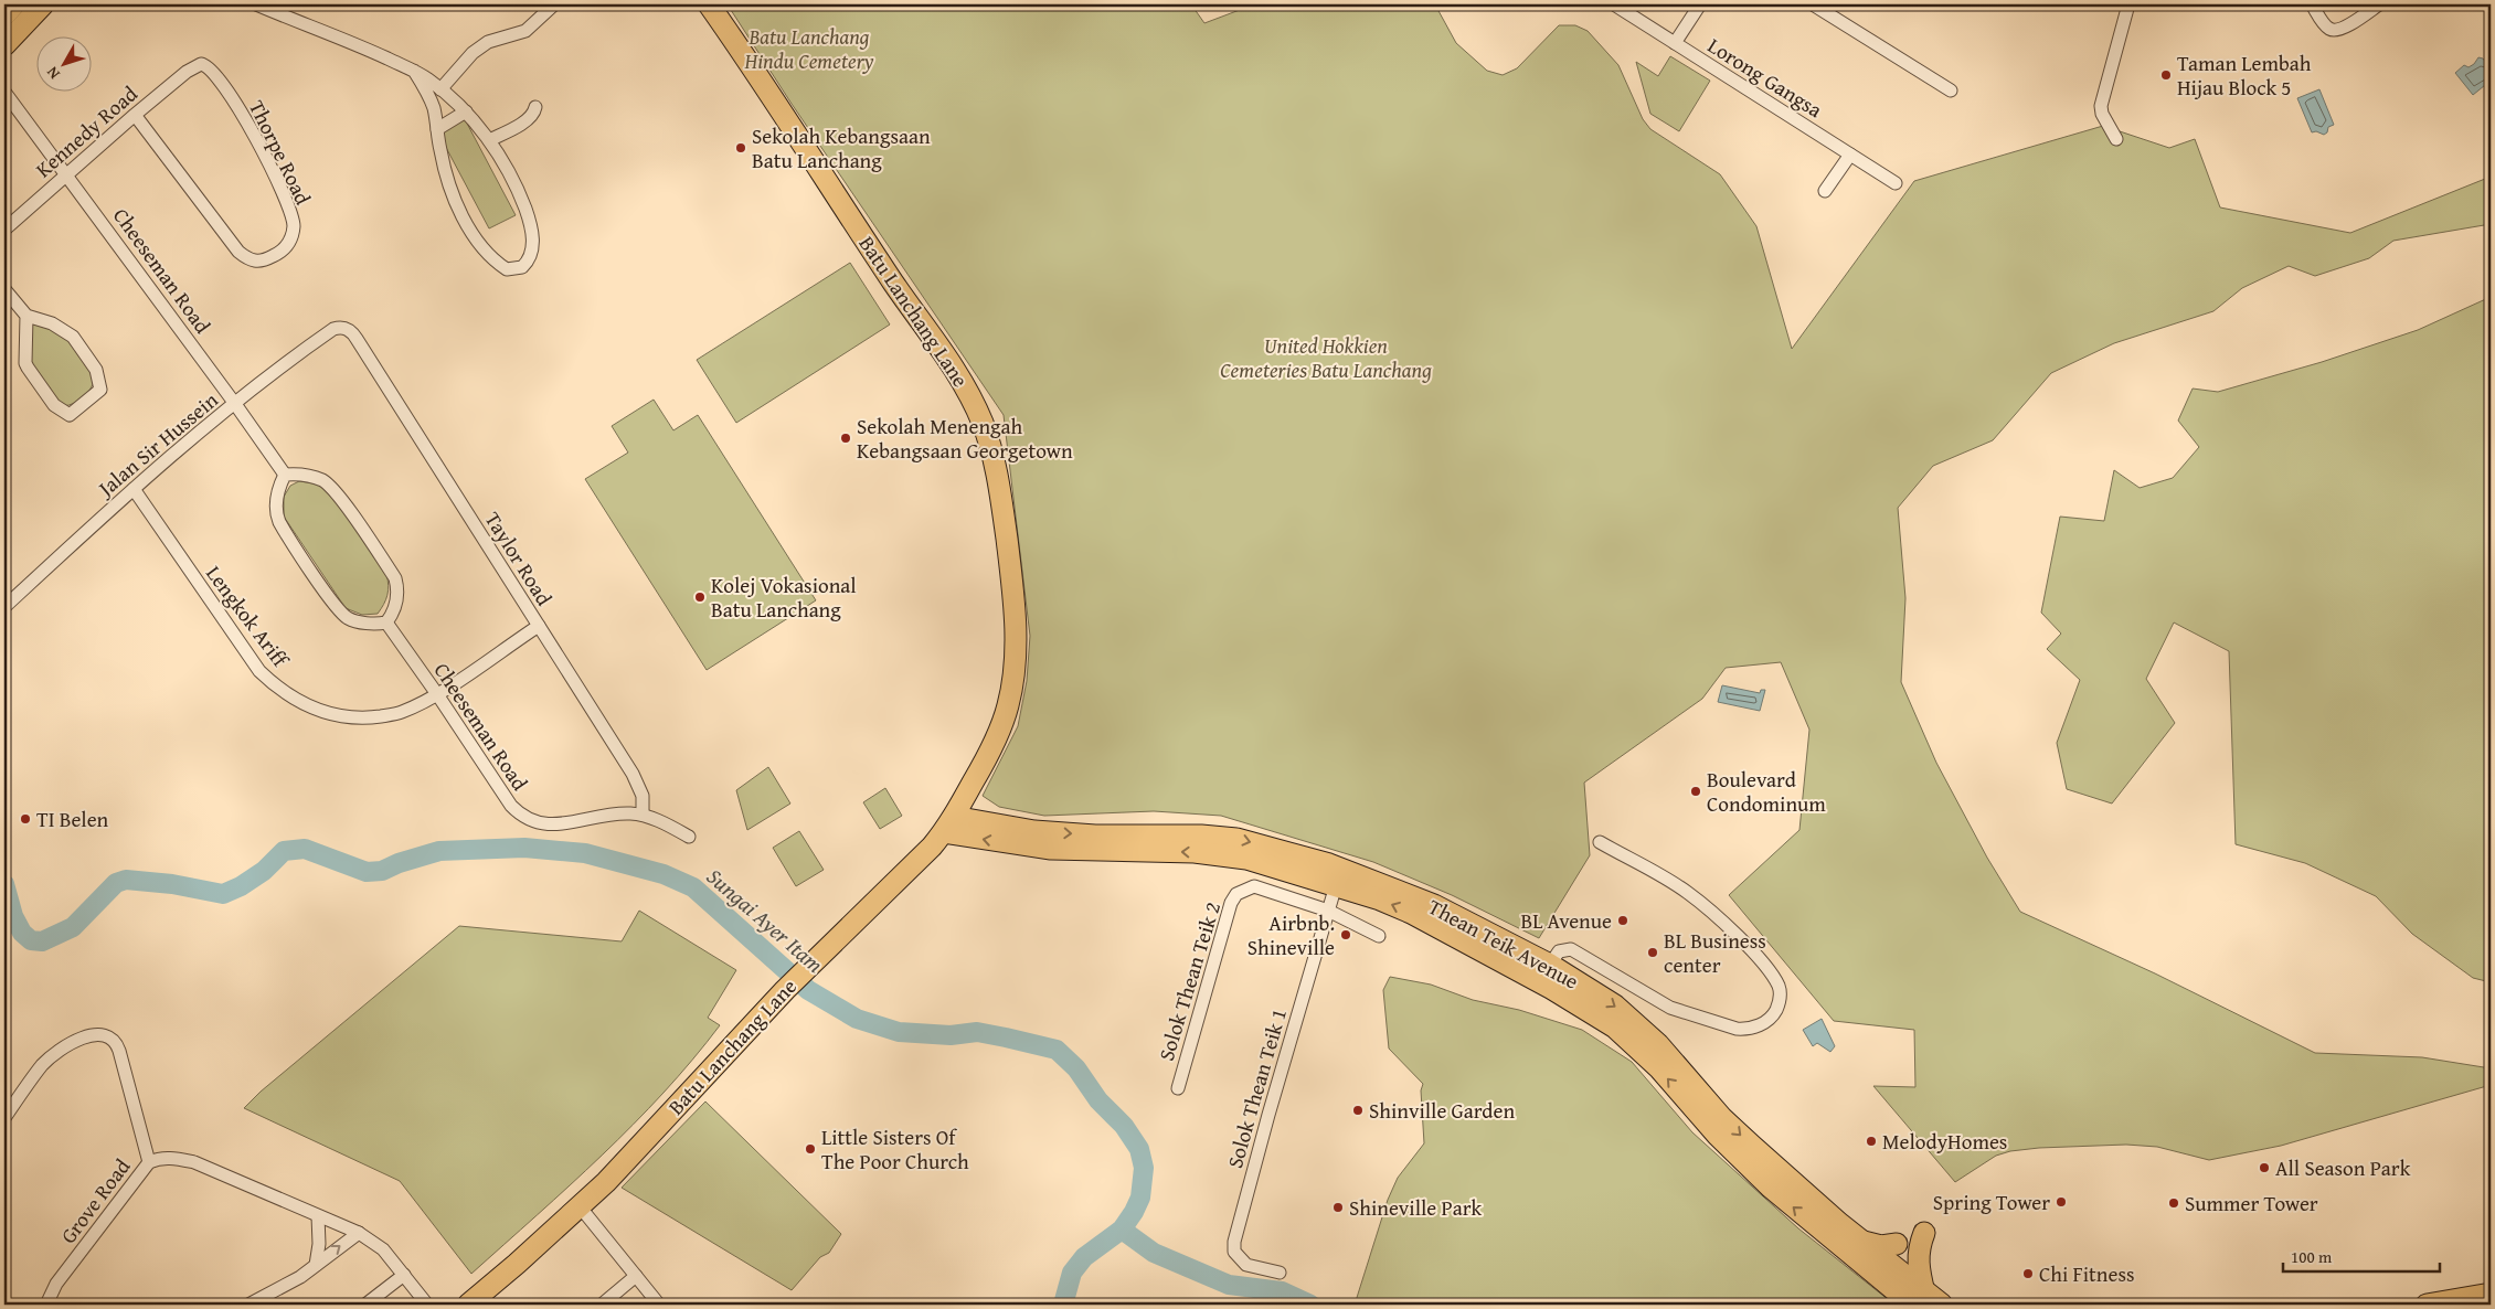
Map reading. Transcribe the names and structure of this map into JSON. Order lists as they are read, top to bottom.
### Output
{
  "streets": {
    "main road": ["Batu Lanchang Lane", "Thean Teik Avenue"],
    "street": [
      "Lorong Gangsa",
      "Kennedy Road",
      "Thorpe Road",
      "Cheeseman Road",
      "Jalan Sir Hussein",
      "Taylor Road",
      "Lengkok Ariff",
      "Solok Thean Teik 2",
      "Solok Thean Teik 1",
      "Grove Road"
    ]
  },
  "crossings": [
    ["Kennedy Road", "Thorpe Road"],
    ["Kennedy Road", "Cheeseman Road"],
    ["Cheeseman Road", "Jalan Sir Hussein"],
    ["Cheeseman Road", "Taylor Road"],
    ["Cheeseman Road", "Lengkok Ariff"],
    ["Batu Lanchang Lane", "Thean Teik Avenue"],
    ["Jalan Sir Hussein", "Taylor Road"],
    ["Jalan Sir Hussein", "Lengkok Ariff"],
    ["Taylor Road", "Lengkok Ariff"],
    ["Thean Teik Avenue", "Solok Thean Teik 1"],
    ["Solok Thean Teik 2", "Solok Thean Teik 1"]
  ],
  "water": ["Sungai Ayer Itam"],
  "parks": ["Batu Lanchang Hindu Cemetery", "United Hokkien Cemeteries Batu Lanchang"],
  "places": [
    "Taman Lembah Hijau Block 5",
    "Sekolah Kebangsaan Batu Lanchang",
    "Sekolah Menengah Kebangsaan Georgetown",
    "Kolej Vokasional Batu Lanchang",
    "Boulevard Condominum",
    "TI Belen",
    "BL Avenue",
    "Airbnb. Shineville",
    "BL Business center",
    "Shinville Garden",
    "MelodyHomes",
    "Little Sisters Of The Poor Church",
    "All Season Park",
    "Spring Tower",
    "Summer Tower",
    "Shineville Park",
    "Chi Fitness"
  ],
  "scale_bar": "100 m",
  "north": "bottom left"
}
